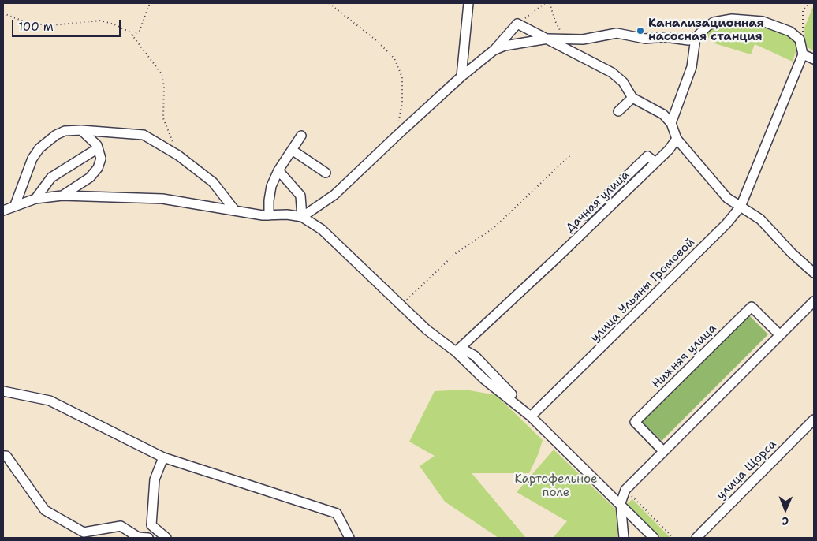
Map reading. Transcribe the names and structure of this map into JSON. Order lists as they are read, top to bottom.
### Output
{
  "streets": {
    "street": [
      "Дачная улица",
      "улица Ульяны Громовой",
      "Нижняя улица",
      "улица Щорса"
    ]
  },
  "parks": ["Картофельное поле"],
  "places": ["Канализационная насосная станция"],
  "scale_bar": "100 m",
  "north": "bottom"
}
